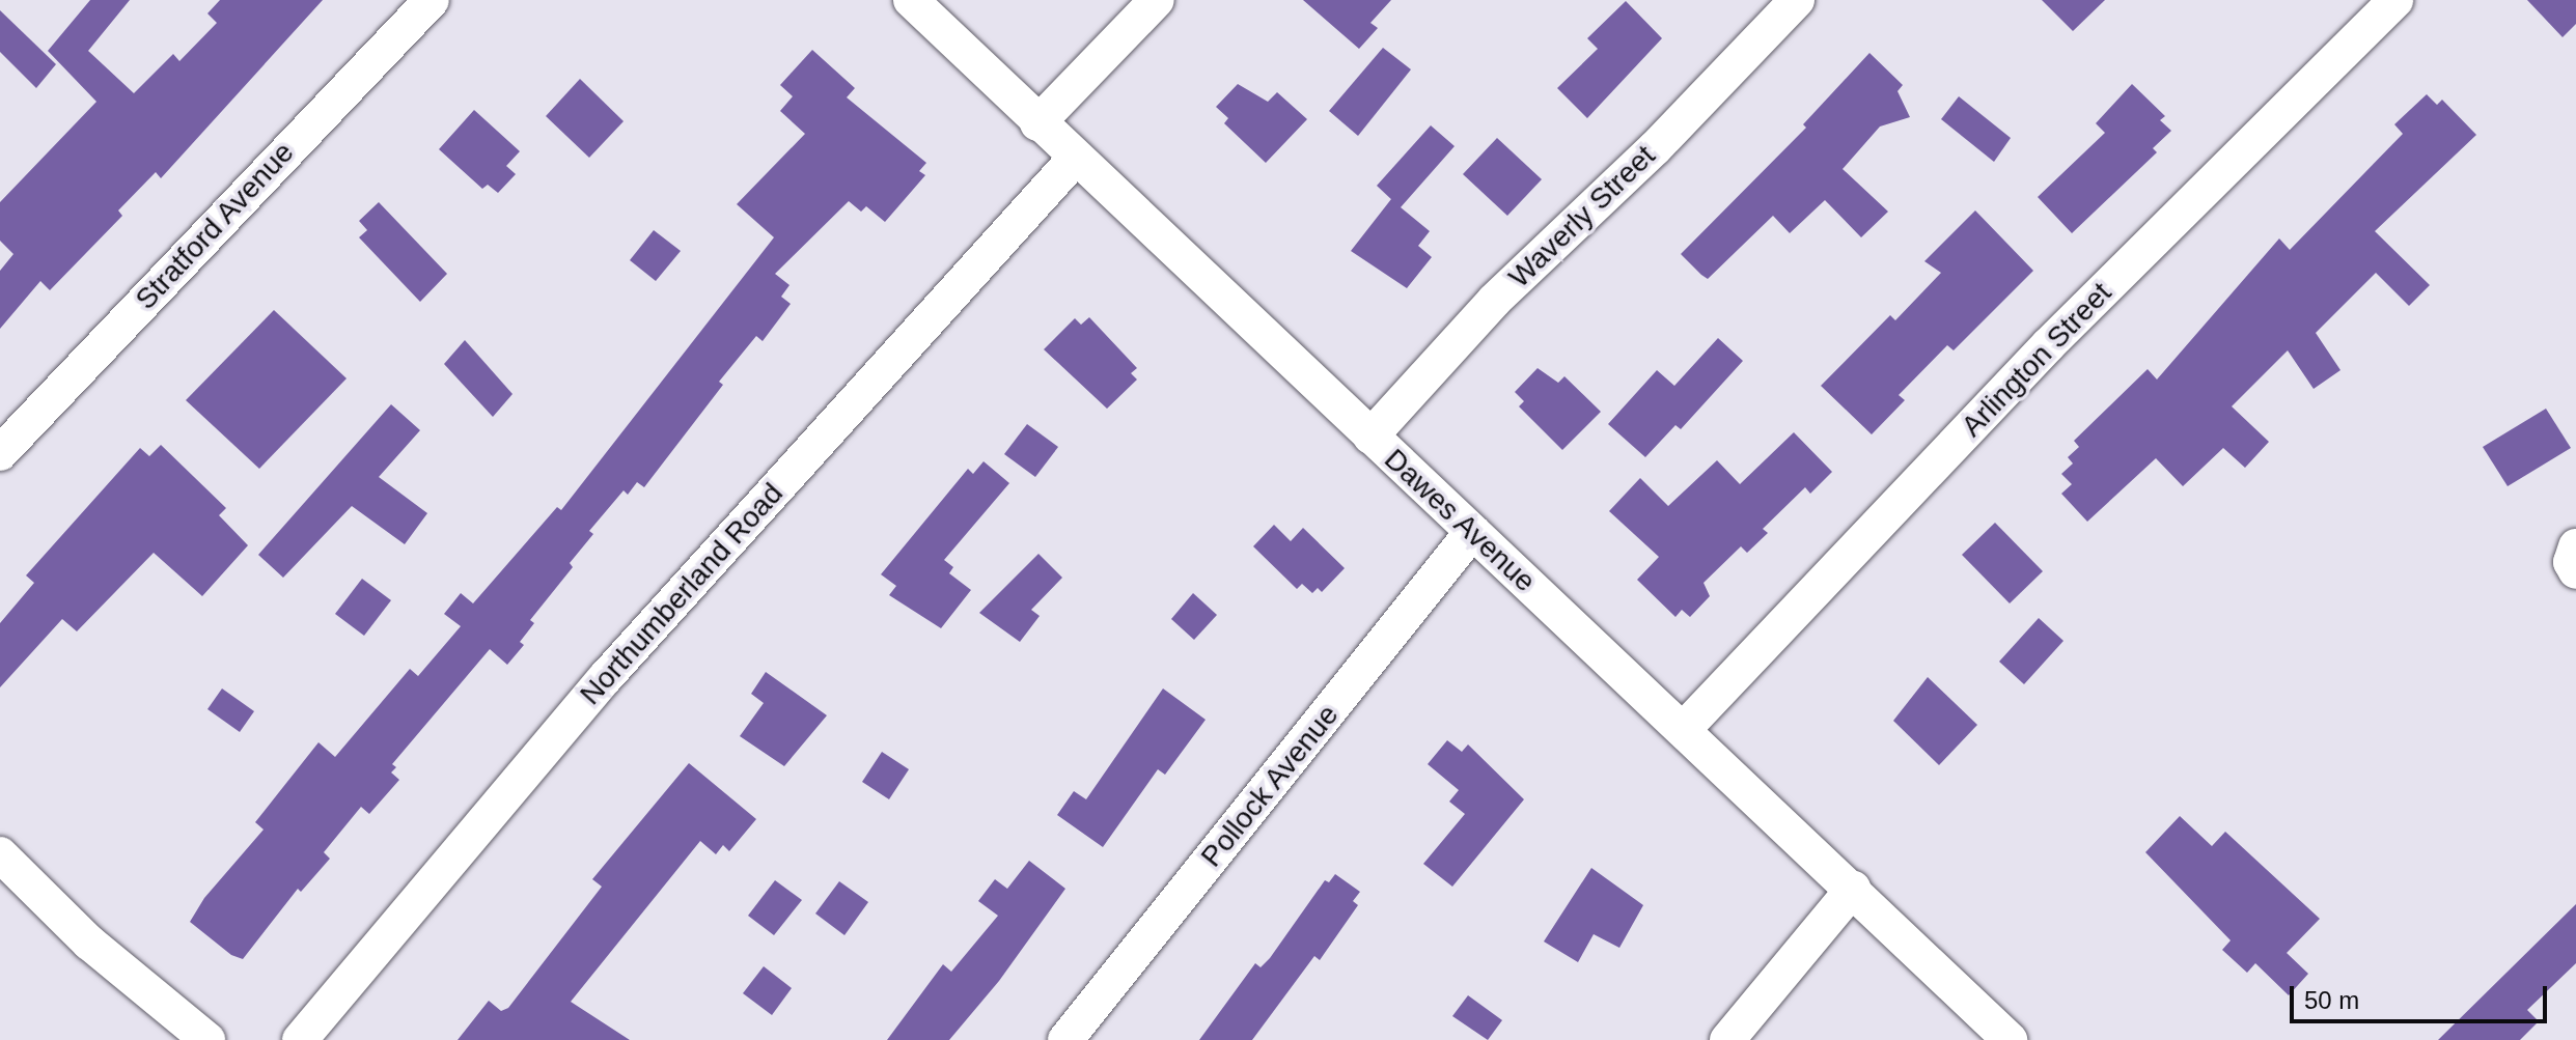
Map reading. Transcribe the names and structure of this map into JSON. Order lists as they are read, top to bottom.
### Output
{
  "streets": {
    "street": [
      "Waverly Street",
      "Stratford Avenue",
      "Arlington Street",
      "Dawes Avenue",
      "Northumberland Road",
      "Pollock Avenue"
    ]
  },
  "crossings": [
    ["Waverly Street", "Dawes Avenue"],
    ["Arlington Street", "Dawes Avenue"],
    ["Dawes Avenue", "Northumberland Road"],
    ["Dawes Avenue", "Pollock Avenue"]
  ],
  "scale_bar": "50 m"
}
